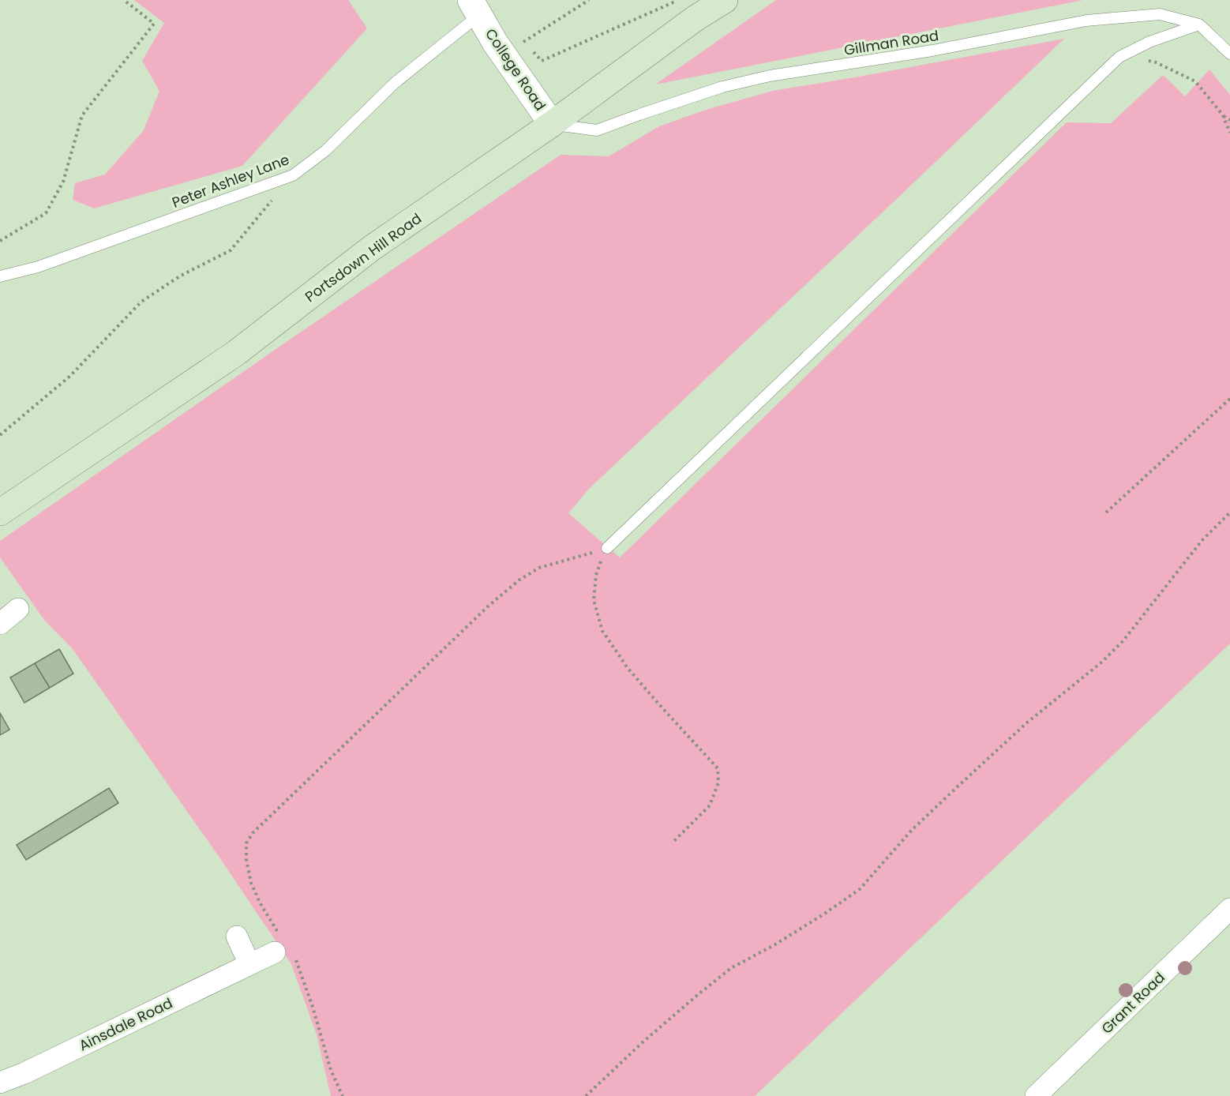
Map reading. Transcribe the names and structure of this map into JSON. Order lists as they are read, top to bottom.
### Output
{
  "streets": {
    "main road": ["Portsdown Hill Road"],
    "street": ["College Road", "Grant Road", "Ainsdale Road"],
    "lane": ["Gillman Road", "Peter Ashley Lane"]
  },
  "crossings": [
    ["Gillman Road", "College Road"],
    ["Gillman Road", "Portsdown Hill Road"],
    ["College Road", "Peter Ashley Lane"],
    ["College Road", "Portsdown Hill Road"]
  ]
}
